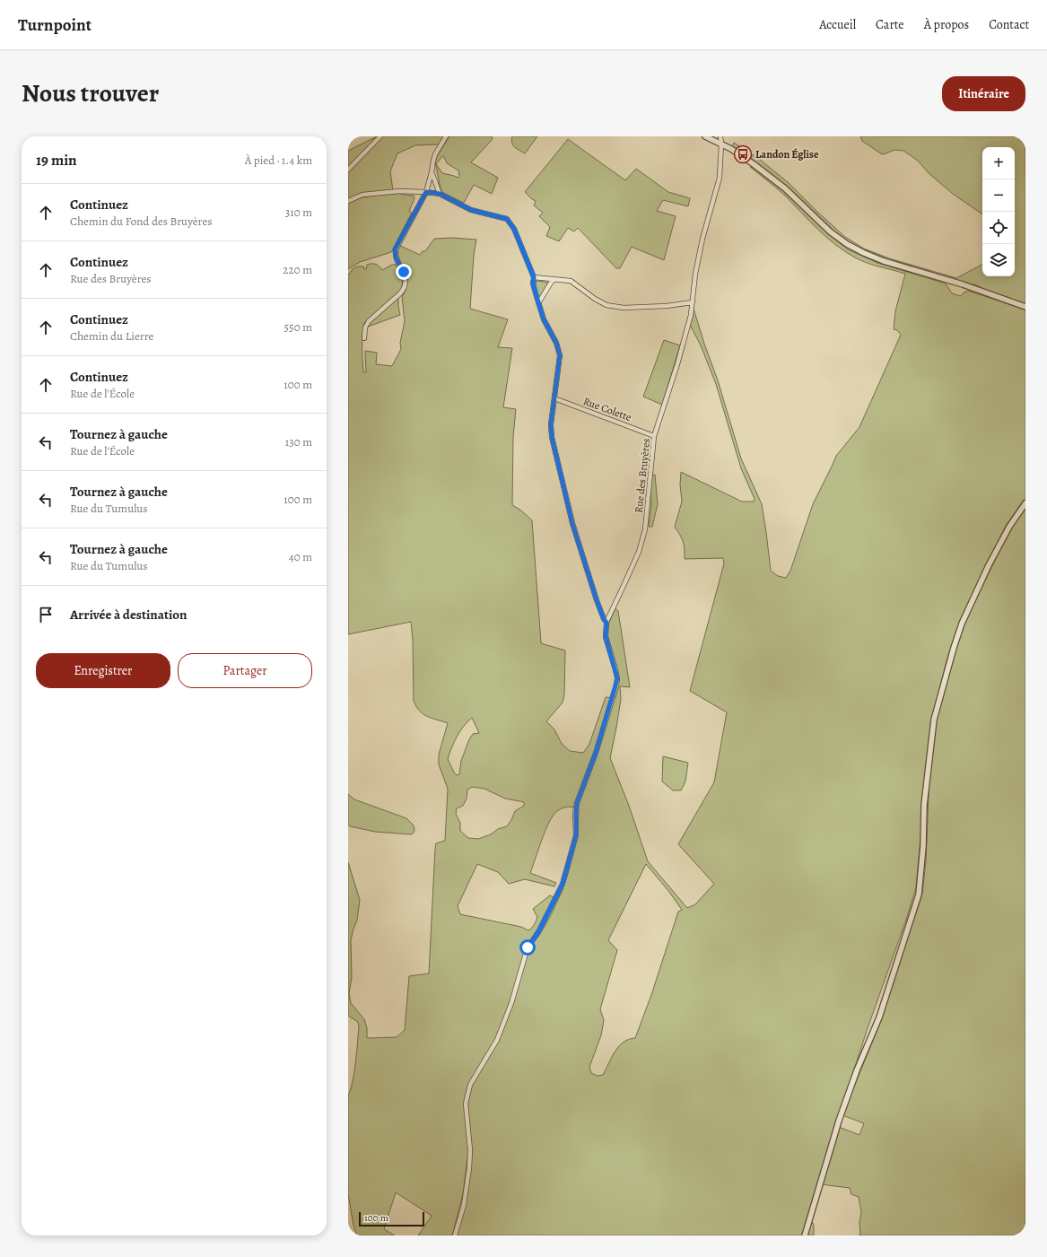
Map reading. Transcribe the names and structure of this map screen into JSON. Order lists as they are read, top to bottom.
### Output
{
  "streets": {
    "street": ["Rue Colette", "Rue des Bruyères"]
  },
  "crossings": [
    ["Rue Colette", "Rue des Bruyères"]
  ],
  "places": {
    "bus stop": ["Landon Église"]
  },
  "scale_bar": "100 m",
  "page": {
    "header": "Turnpoint",
    "nav": [
      "Accueil",
      "Carte",
      "À propos",
      "Contact"
    ],
    "title": "Nous trouver",
    "buttons": [
      "Itinéraire",
      ["Enregistrer", "Partager"]
    ],
    "heading": ["19 min", "À pied · 1.4 km"],
    "map_buttons": ["+", "−"],
    "list": [
      ["Continuez", "Chemin du Fond des Bruyères", "310 m"],
      ["Continuez", "Rue des Bruyères", "220 m"],
      ["Continuez", "Chemin du Lierre", "550 m"],
      ["Continuez", "Rue de l'École", "100 m"],
      ["Tournez à gauche", "Rue de l'École", "130 m"],
      ["Tournez à gauche", "Rue du Tumulus", "100 m"],
      ["Tournez à gauche", "Rue du Tumulus", "40 m"],
      "Arrivée à destination"
    ],
    "scale": "100 m"
  }
}
